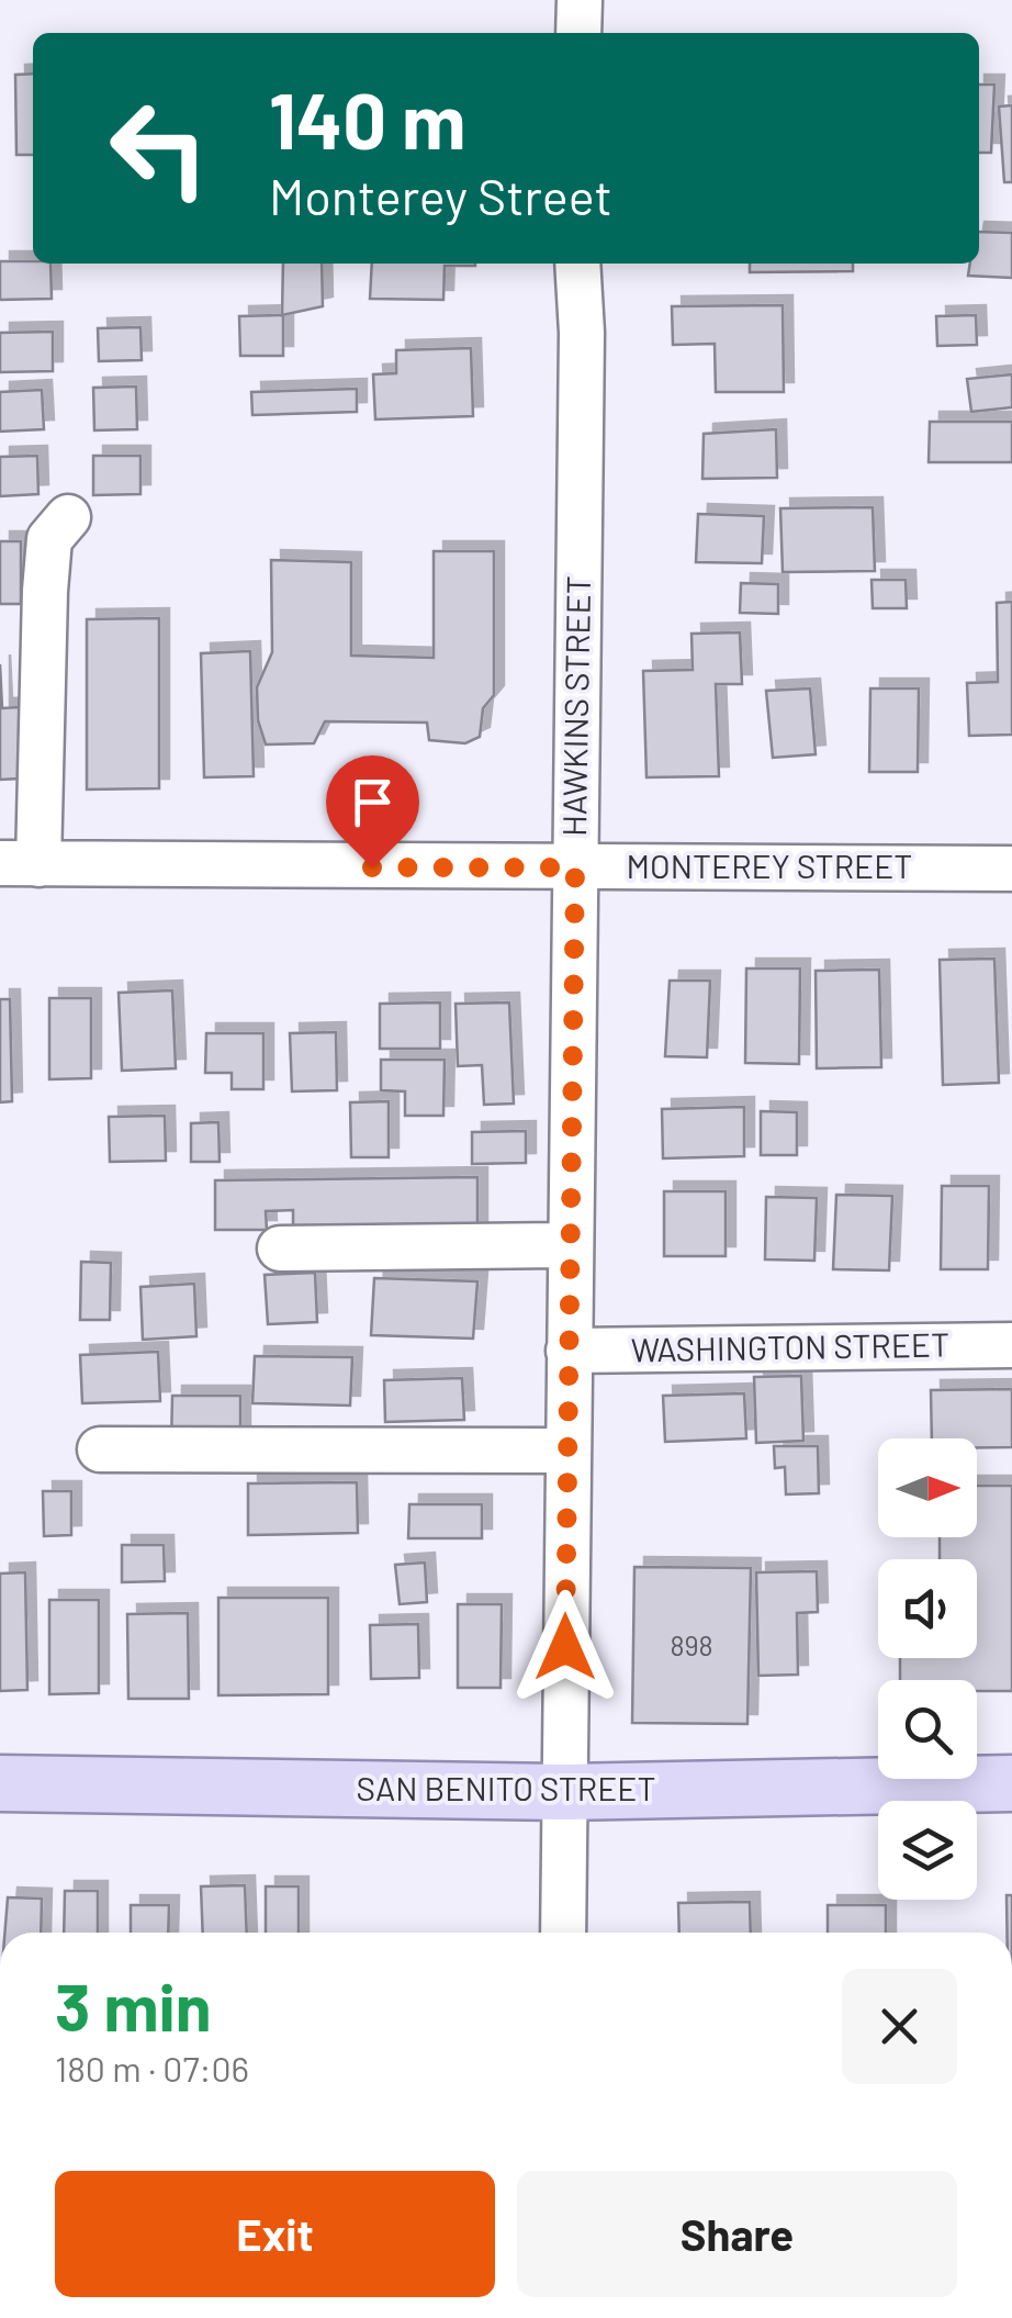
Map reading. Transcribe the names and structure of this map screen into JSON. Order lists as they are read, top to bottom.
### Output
{
  "streets": {
    "main road": ["SAN BENITO STREET"],
    "street": ["HAWKINS STREET", "MONTEREY STREET", "WASHINGTON STREET"]
  },
  "crossings": [
    ["HAWKINS STREET", "MONTEREY STREET"],
    ["HAWKINS STREET", "WASHINGTON STREET"],
    ["HAWKINS STREET", "SAN BENITO STREET"]
  ],
  "house_numbers": ["898"],
  "north": "right",
  "page": {
    "turn": ["140 m", "Monterey Street"],
    "heading": ["3 min", "180 m · 07:06"],
    "buttons": ["Exit", "Share"]
  }
}
